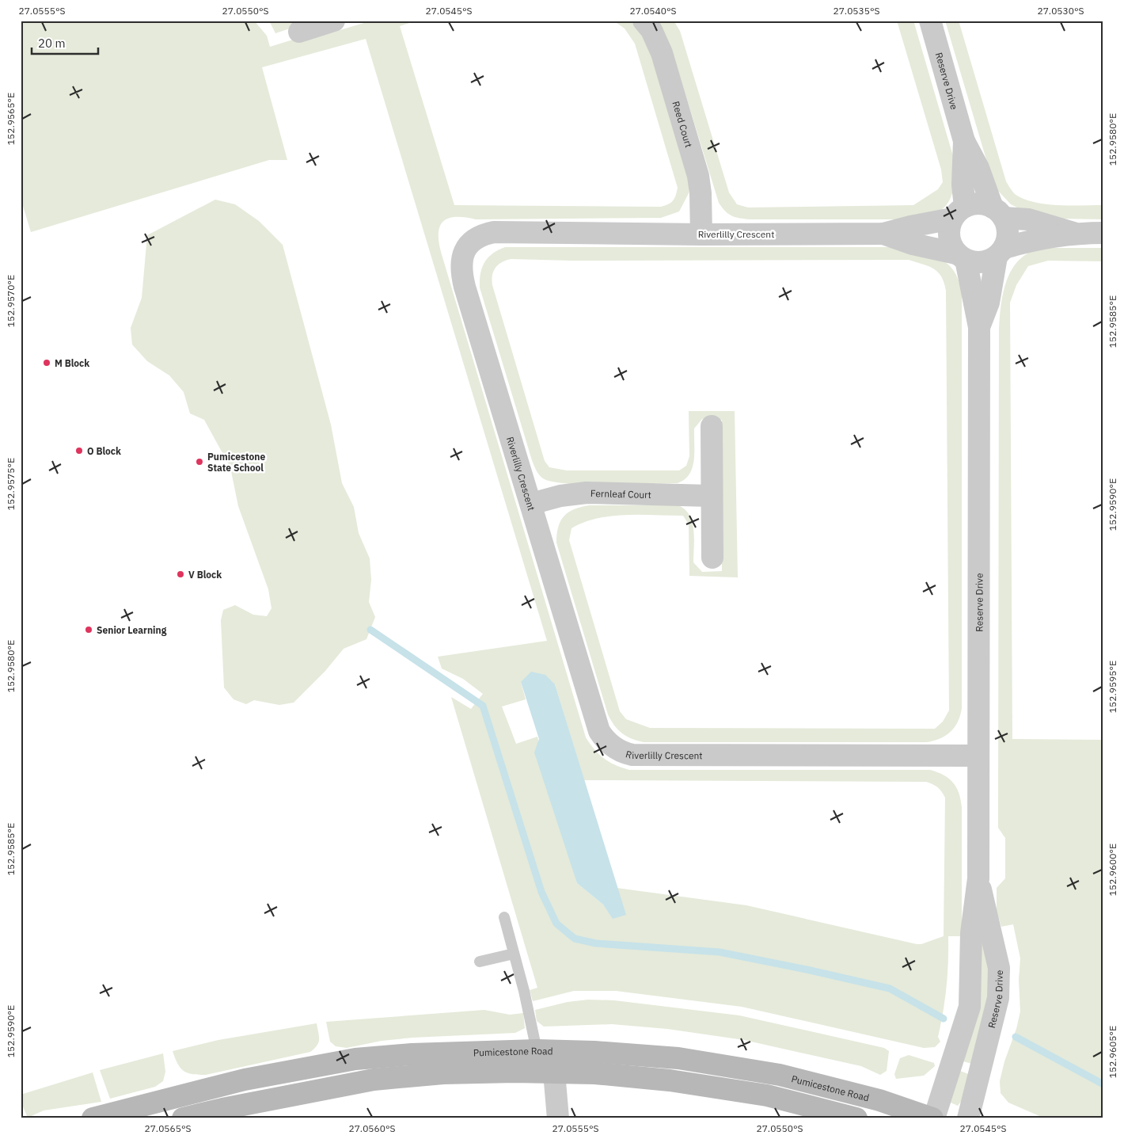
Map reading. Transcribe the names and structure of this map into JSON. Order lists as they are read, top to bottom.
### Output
{
  "streets": {
    "main road": ["Pumicestone Road"],
    "street": [
      "Reserve Drive",
      "Reed Court",
      "Riverlilly Crescent",
      "Fernleaf Court"
    ]
  },
  "crossings": [
    ["Reserve Drive", "Riverlilly Crescent"],
    ["Reserve Drive", "Pumicestone Road"],
    ["Reed Court", "Riverlilly Crescent"],
    ["Riverlilly Crescent", "Fernleaf Court"]
  ],
  "places": [
    "M Block",
    "O Block",
    "Pumicestone State School",
    "V Block",
    "Senior Learning"
  ],
  "scale_bar": "20 m",
  "coordinates": [
    "27.0555°S",
    "27.0550°S",
    "27.0545°S",
    "27.0540°S",
    "27.0535°S",
    "27.0530°S",
    "152.9565°E",
    "152.9580°E",
    "152.9570°E",
    "152.9585°E",
    "152.9575°E",
    "152.9590°E",
    "152.9595°E",
    "152.9600°E",
    "152.9605°E",
    "27.0565°S",
    "27.0560°S"
  ]
}
